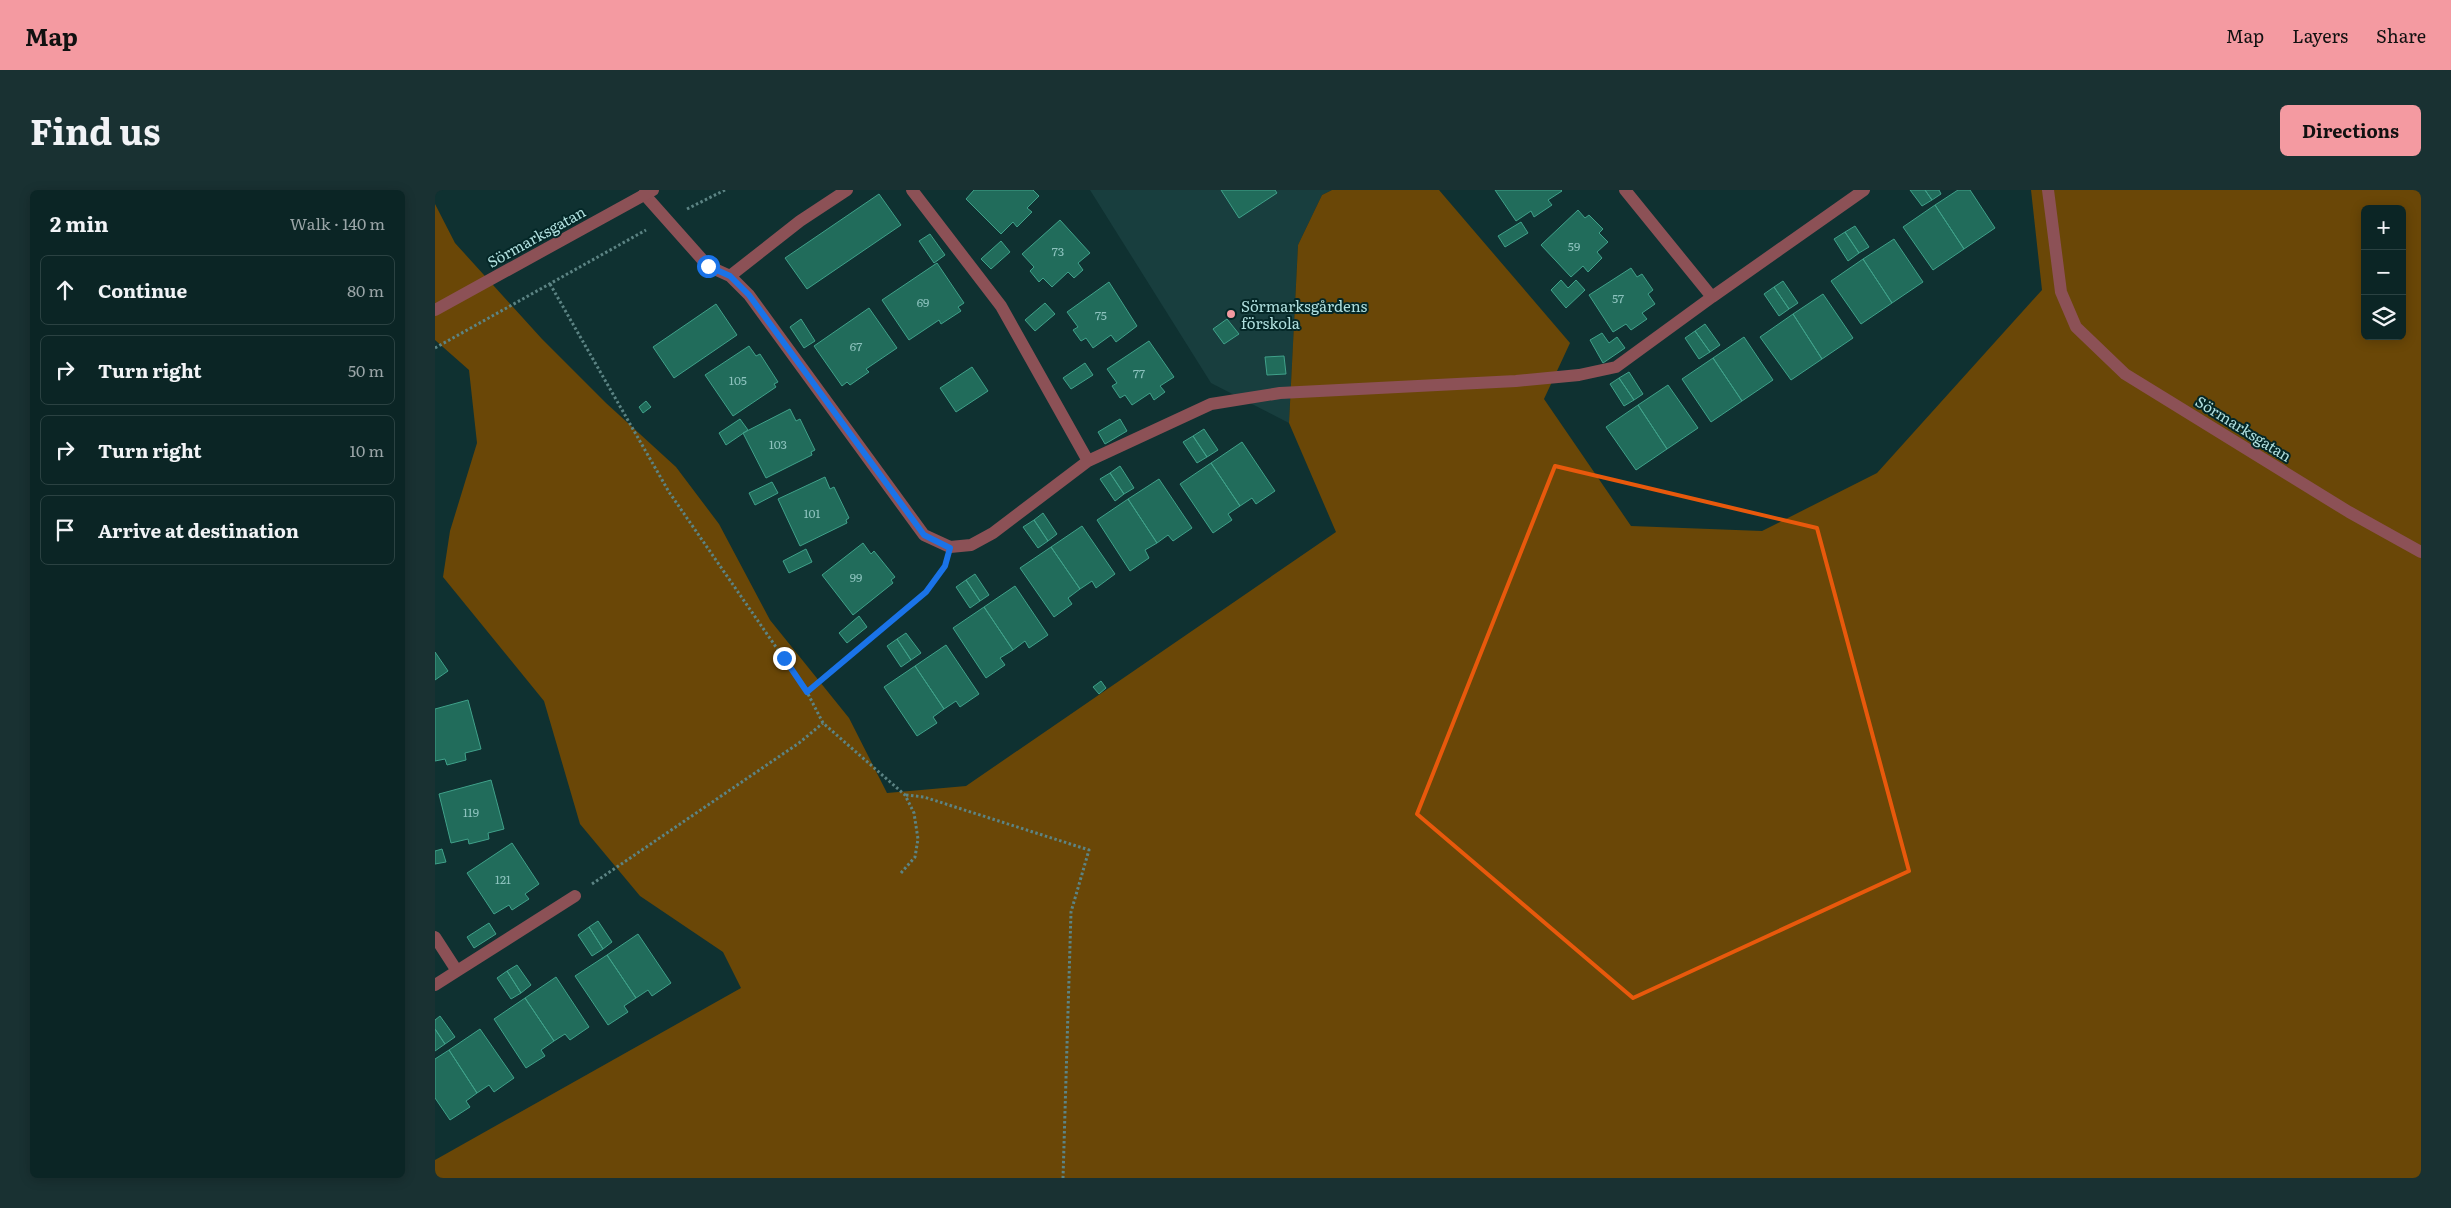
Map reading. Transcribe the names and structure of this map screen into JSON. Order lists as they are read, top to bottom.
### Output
{
  "streets": {
    "street": ["Sörmarksgatan"]
  },
  "places": ["Sörmarksgårdens förskola"],
  "house_numbers": [
    "59",
    "73",
    "57",
    "69",
    "75",
    "67",
    "77",
    "105",
    "103",
    "101",
    "99",
    "119",
    "121"
  ],
  "page": {
    "header": "Map",
    "nav": ["Map", "Layers", "Share"],
    "title": "Find us",
    "buttons": "Directions",
    "heading": ["2 min", "Walk · 140 m"],
    "map_buttons": ["+", "−"],
    "list": [
      ["Continue", "80 m"],
      ["Turn right", "50 m"],
      ["Turn right", "10 m"],
      "Arrive at destination"
    ]
  }
}
